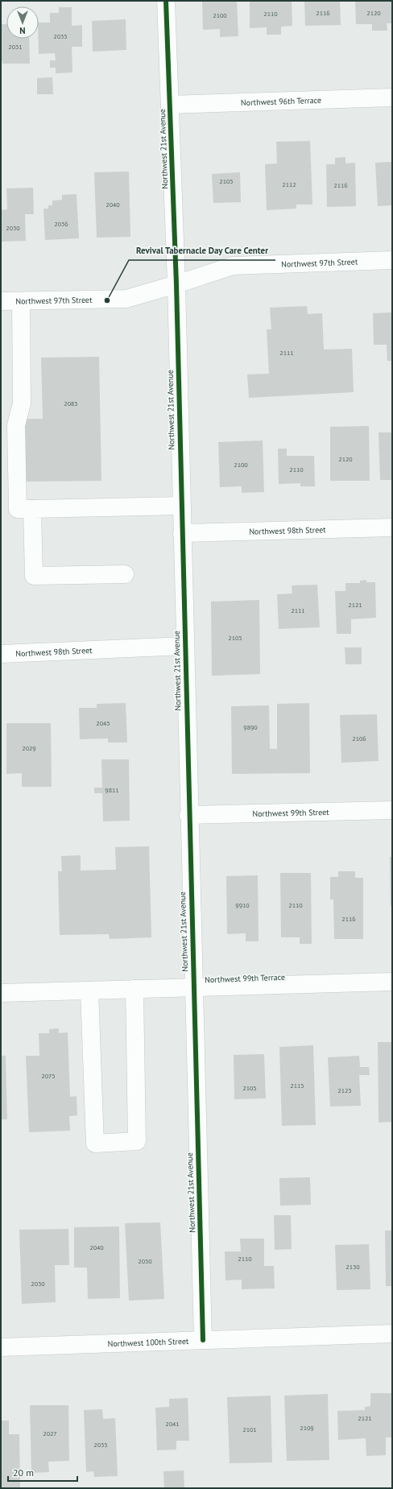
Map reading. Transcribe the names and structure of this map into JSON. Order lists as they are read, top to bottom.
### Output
{
  "streets": {
    "street": [
      "Northwest 96th Terrace",
      "Northwest 21st Avenue",
      "Northwest 97th Street",
      "Northwest 98th Street",
      "Northwest 99th Street",
      "Northwest 99th Terrace",
      "Northwest 100th Street"
    ]
  },
  "crossings": [
    ["Northwest 96th Terrace", "Northwest 21st Avenue"],
    ["Northwest 21st Avenue", "Northwest 97th Street"],
    ["Northwest 21st Avenue", "Northwest 98th Street"],
    ["Northwest 21st Avenue", "Northwest 99th Street"],
    ["Northwest 21st Avenue", "Northwest 99th Terrace"],
    ["Northwest 21st Avenue", "Northwest 100th Street"]
  ],
  "places": ["Revival Tabernacle Day Care Center"],
  "house_numbers": [
    "2116",
    "2120",
    "2110",
    "2100",
    "2035",
    "2031",
    "2105",
    "2112",
    "2116",
    "2040",
    "2036",
    "2030",
    "2111",
    "2085",
    "2120",
    "2100",
    "2110",
    "2121",
    "2111",
    "2105",
    "2045",
    "9890",
    "2106",
    "2029",
    "9811",
    "9910",
    "2110",
    "2116",
    "2075",
    "2115",
    "2105",
    "2125",
    "2040",
    "2110",
    "2050",
    "2130",
    "2030",
    "2121",
    "2041",
    "2109",
    "2101",
    "2027",
    "2035"
  ],
  "scale_bar": "20 m",
  "north": "bottom"
}
